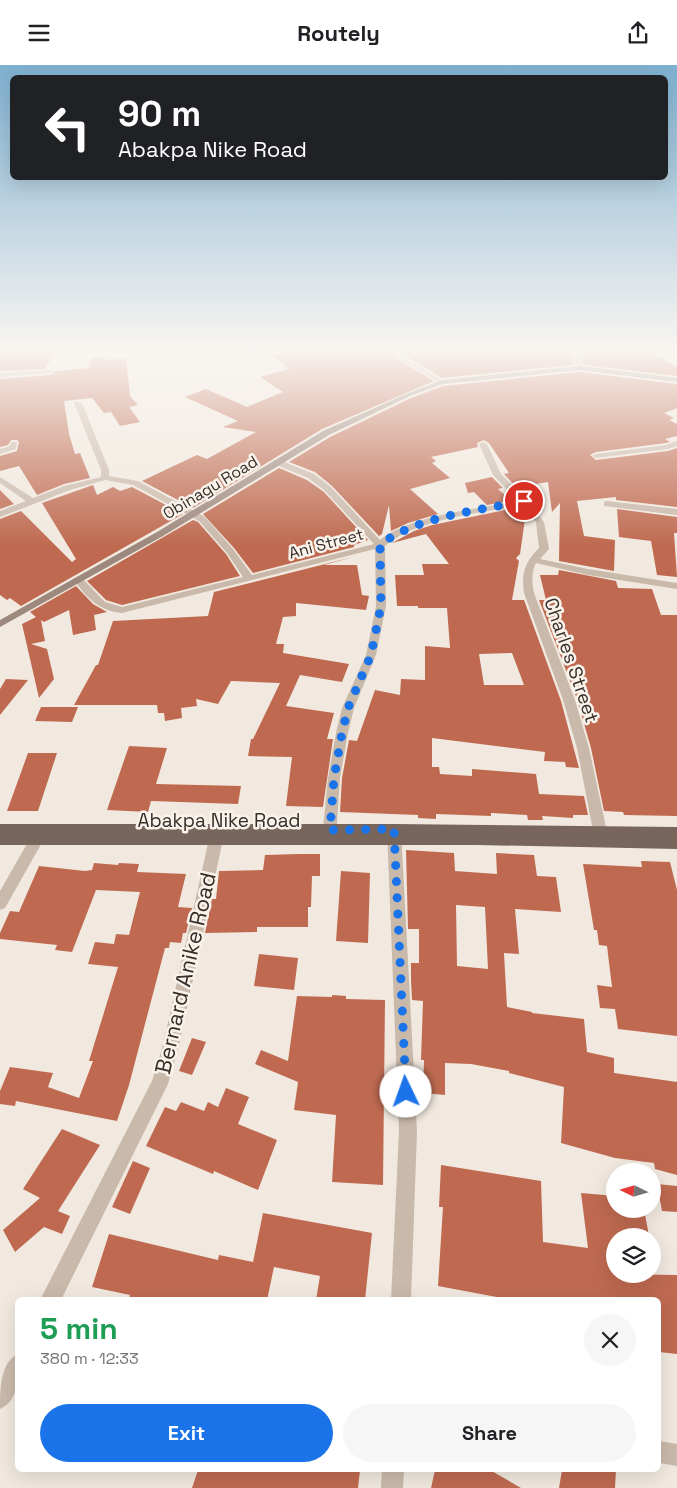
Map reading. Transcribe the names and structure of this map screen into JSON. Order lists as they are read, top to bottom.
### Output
{
  "streets": {
    "main road": ["Abakpa Nike Road"],
    "street": [
      "Obinagu Road",
      "Ani Street",
      "Charles Street",
      "Bernard Anike Road"
    ]
  },
  "crossings": [
    ["Obinagu Road", "Ani Street"],
    ["Ani Street", "Charles Street"],
    ["Charles Street", "Abakpa Nike Road"],
    ["Abakpa Nike Road", "Bernard Anike Road"]
  ],
  "north": "left",
  "page": {
    "header": "Routely",
    "turn": ["90 m", "Abakpa Nike Road"],
    "heading": ["5 min", "380 m · 12:33"],
    "buttons": ["Exit", "Share"]
  }
}
